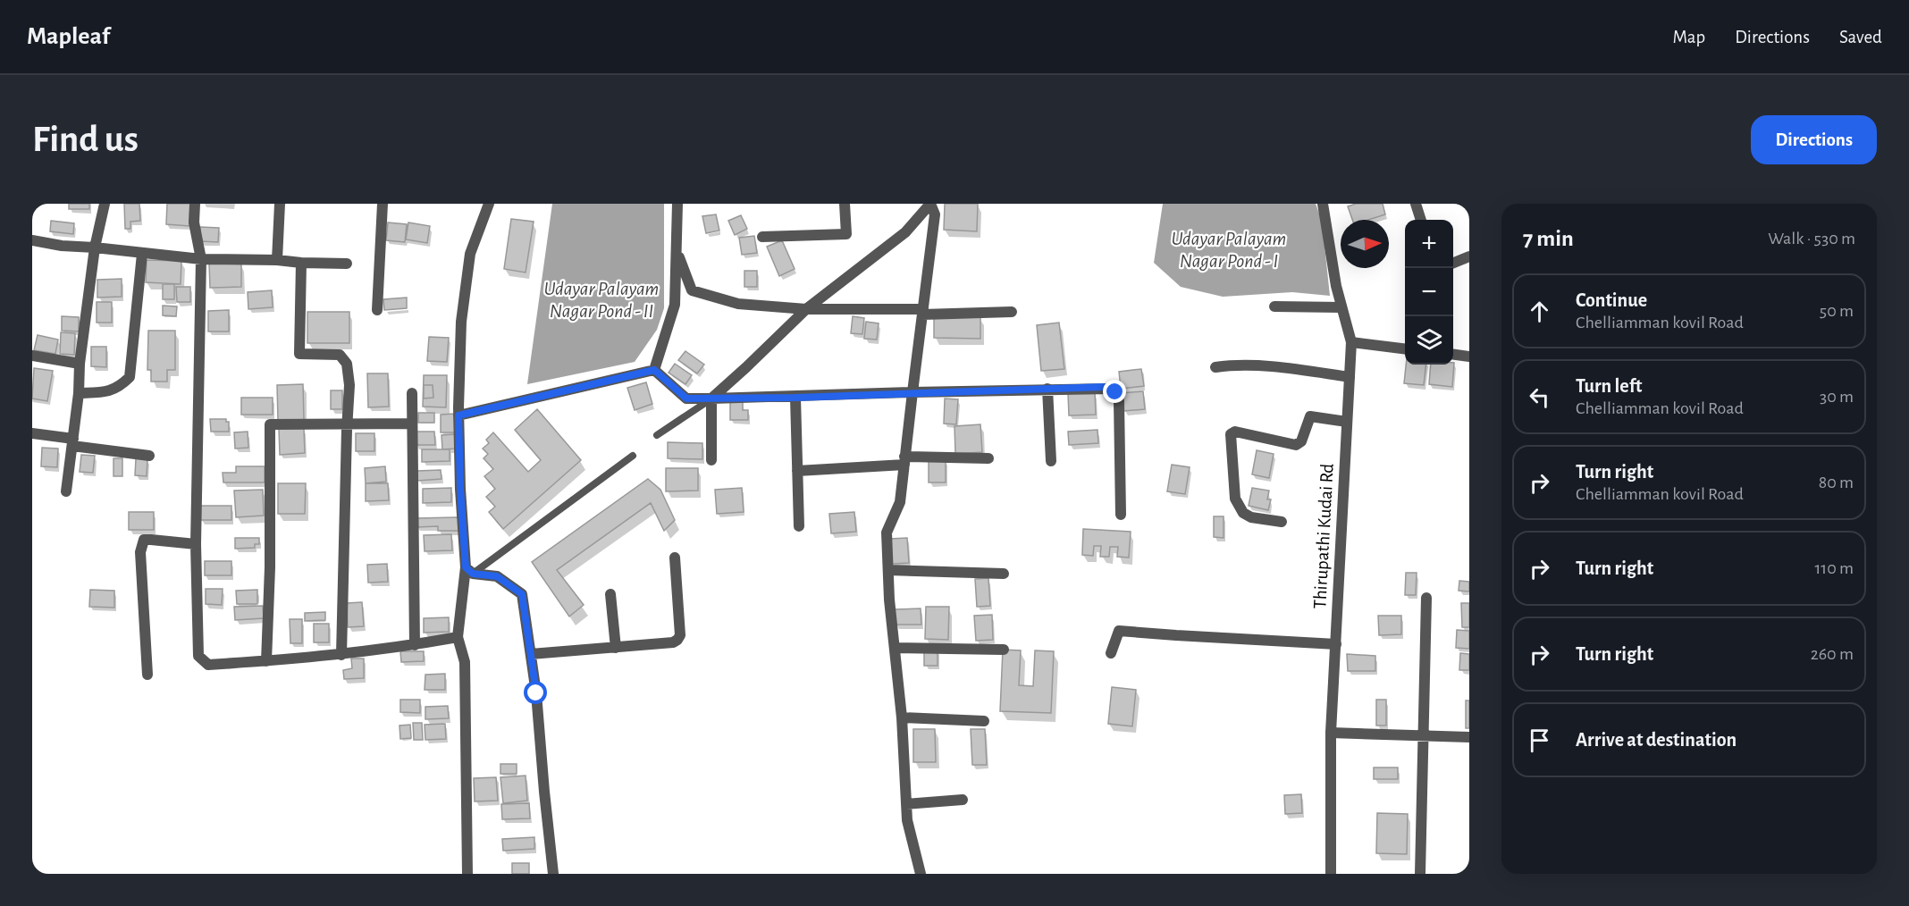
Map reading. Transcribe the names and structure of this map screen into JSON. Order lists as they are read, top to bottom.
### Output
{
  "streets": {
    "street": ["Thirupathi Kudai Rd"]
  },
  "water": ["Udayar Palayam Nagar Pond - I", "Udayar Palayam Nagar Pond - II"],
  "north": "right",
  "page": {
    "header": "Mapleaf",
    "nav": ["Map", "Directions", "Saved"],
    "buttons": "Directions",
    "title": "Find us",
    "heading": ["7 min", "Walk · 530 m"],
    "map_buttons": ["+", "−"],
    "list": [
      ["Continue", "Chelliamman kovil Road", "50 m"],
      ["Turn left", "Chelliamman kovil Road", "30 m"],
      ["Turn right", "Chelliamman kovil Road", "80 m"],
      ["Turn right", "110 m"],
      ["Turn right", "260 m"],
      "Arrive at destination"
    ]
  }
}
